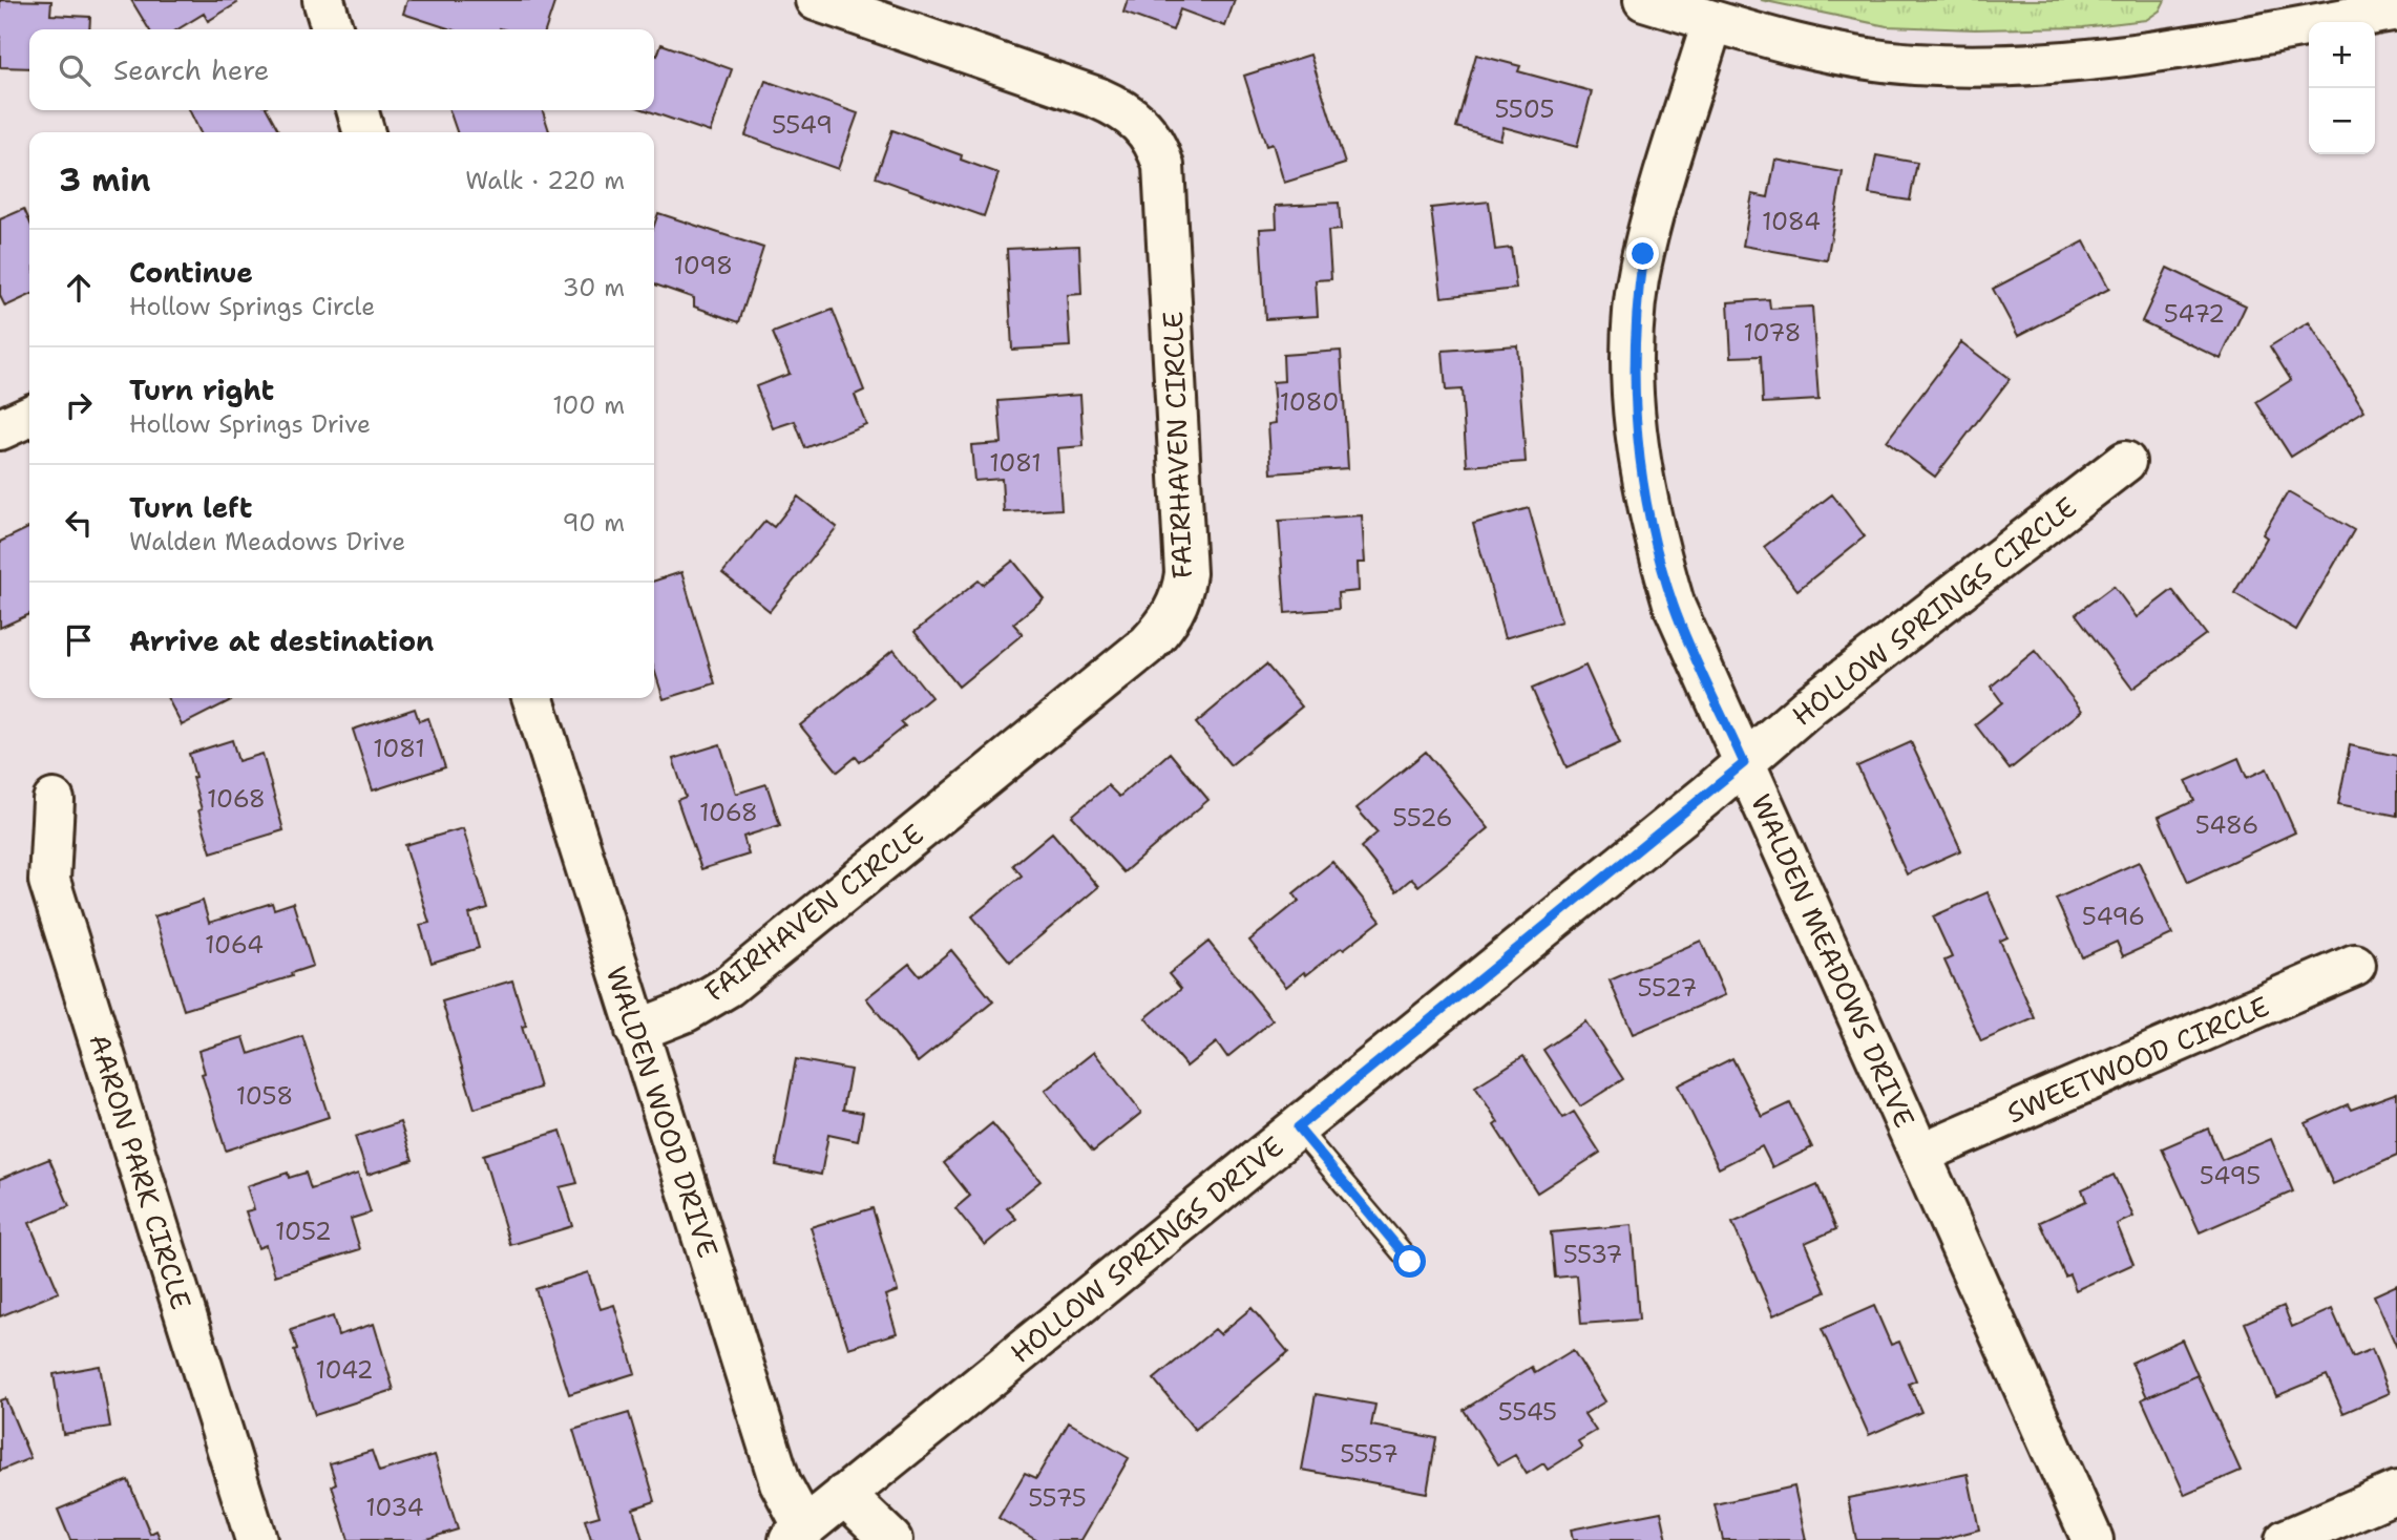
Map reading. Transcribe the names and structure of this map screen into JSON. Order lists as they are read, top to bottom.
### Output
{
  "streets": {
    "street": [
      "FAIRHAVEN CIRCLE",
      "HOLLOW SPRINGS CIRCLE",
      "WALDEN MEADOWS DRIVE",
      "SWEETWOOD CIRCLE",
      "WALDEN WOOD DRIVE",
      "AARON PARK CIRCLE",
      "HOLLOW SPRINGS DRIVE"
    ]
  },
  "crossings": [
    ["FAIRHAVEN CIRCLE", "WALDEN WOOD DRIVE"],
    ["HOLLOW SPRINGS CIRCLE", "WALDEN MEADOWS DRIVE"],
    ["HOLLOW SPRINGS CIRCLE", "HOLLOW SPRINGS DRIVE"],
    ["WALDEN MEADOWS DRIVE", "SWEETWOOD CIRCLE"],
    ["WALDEN MEADOWS DRIVE", "HOLLOW SPRINGS DRIVE"],
    ["WALDEN WOOD DRIVE", "HOLLOW SPRINGS DRIVE"]
  ],
  "house_numbers": [
    "5505",
    "5549",
    "1084",
    "1098",
    "5472",
    "1078",
    "1080",
    "1081",
    "1081",
    "1068",
    "1068",
    "5526",
    "5486",
    "5496",
    "1064",
    "5527",
    "1058",
    "5495",
    "1052",
    "5537",
    "1042",
    "5545",
    "5557",
    "5575",
    "1034"
  ],
  "page": {
    "map_buttons": ["+", "−"],
    "search": "Search here",
    "heading": ["3 min", "Walk · 220 m"],
    "list": [
      ["Continue", "Hollow Springs Circle", "30 m"],
      ["Turn right", "Hollow Springs Drive", "100 m"],
      ["Turn left", "Walden Meadows Drive", "90 m"],
      "Arrive at destination"
    ]
  }
}
